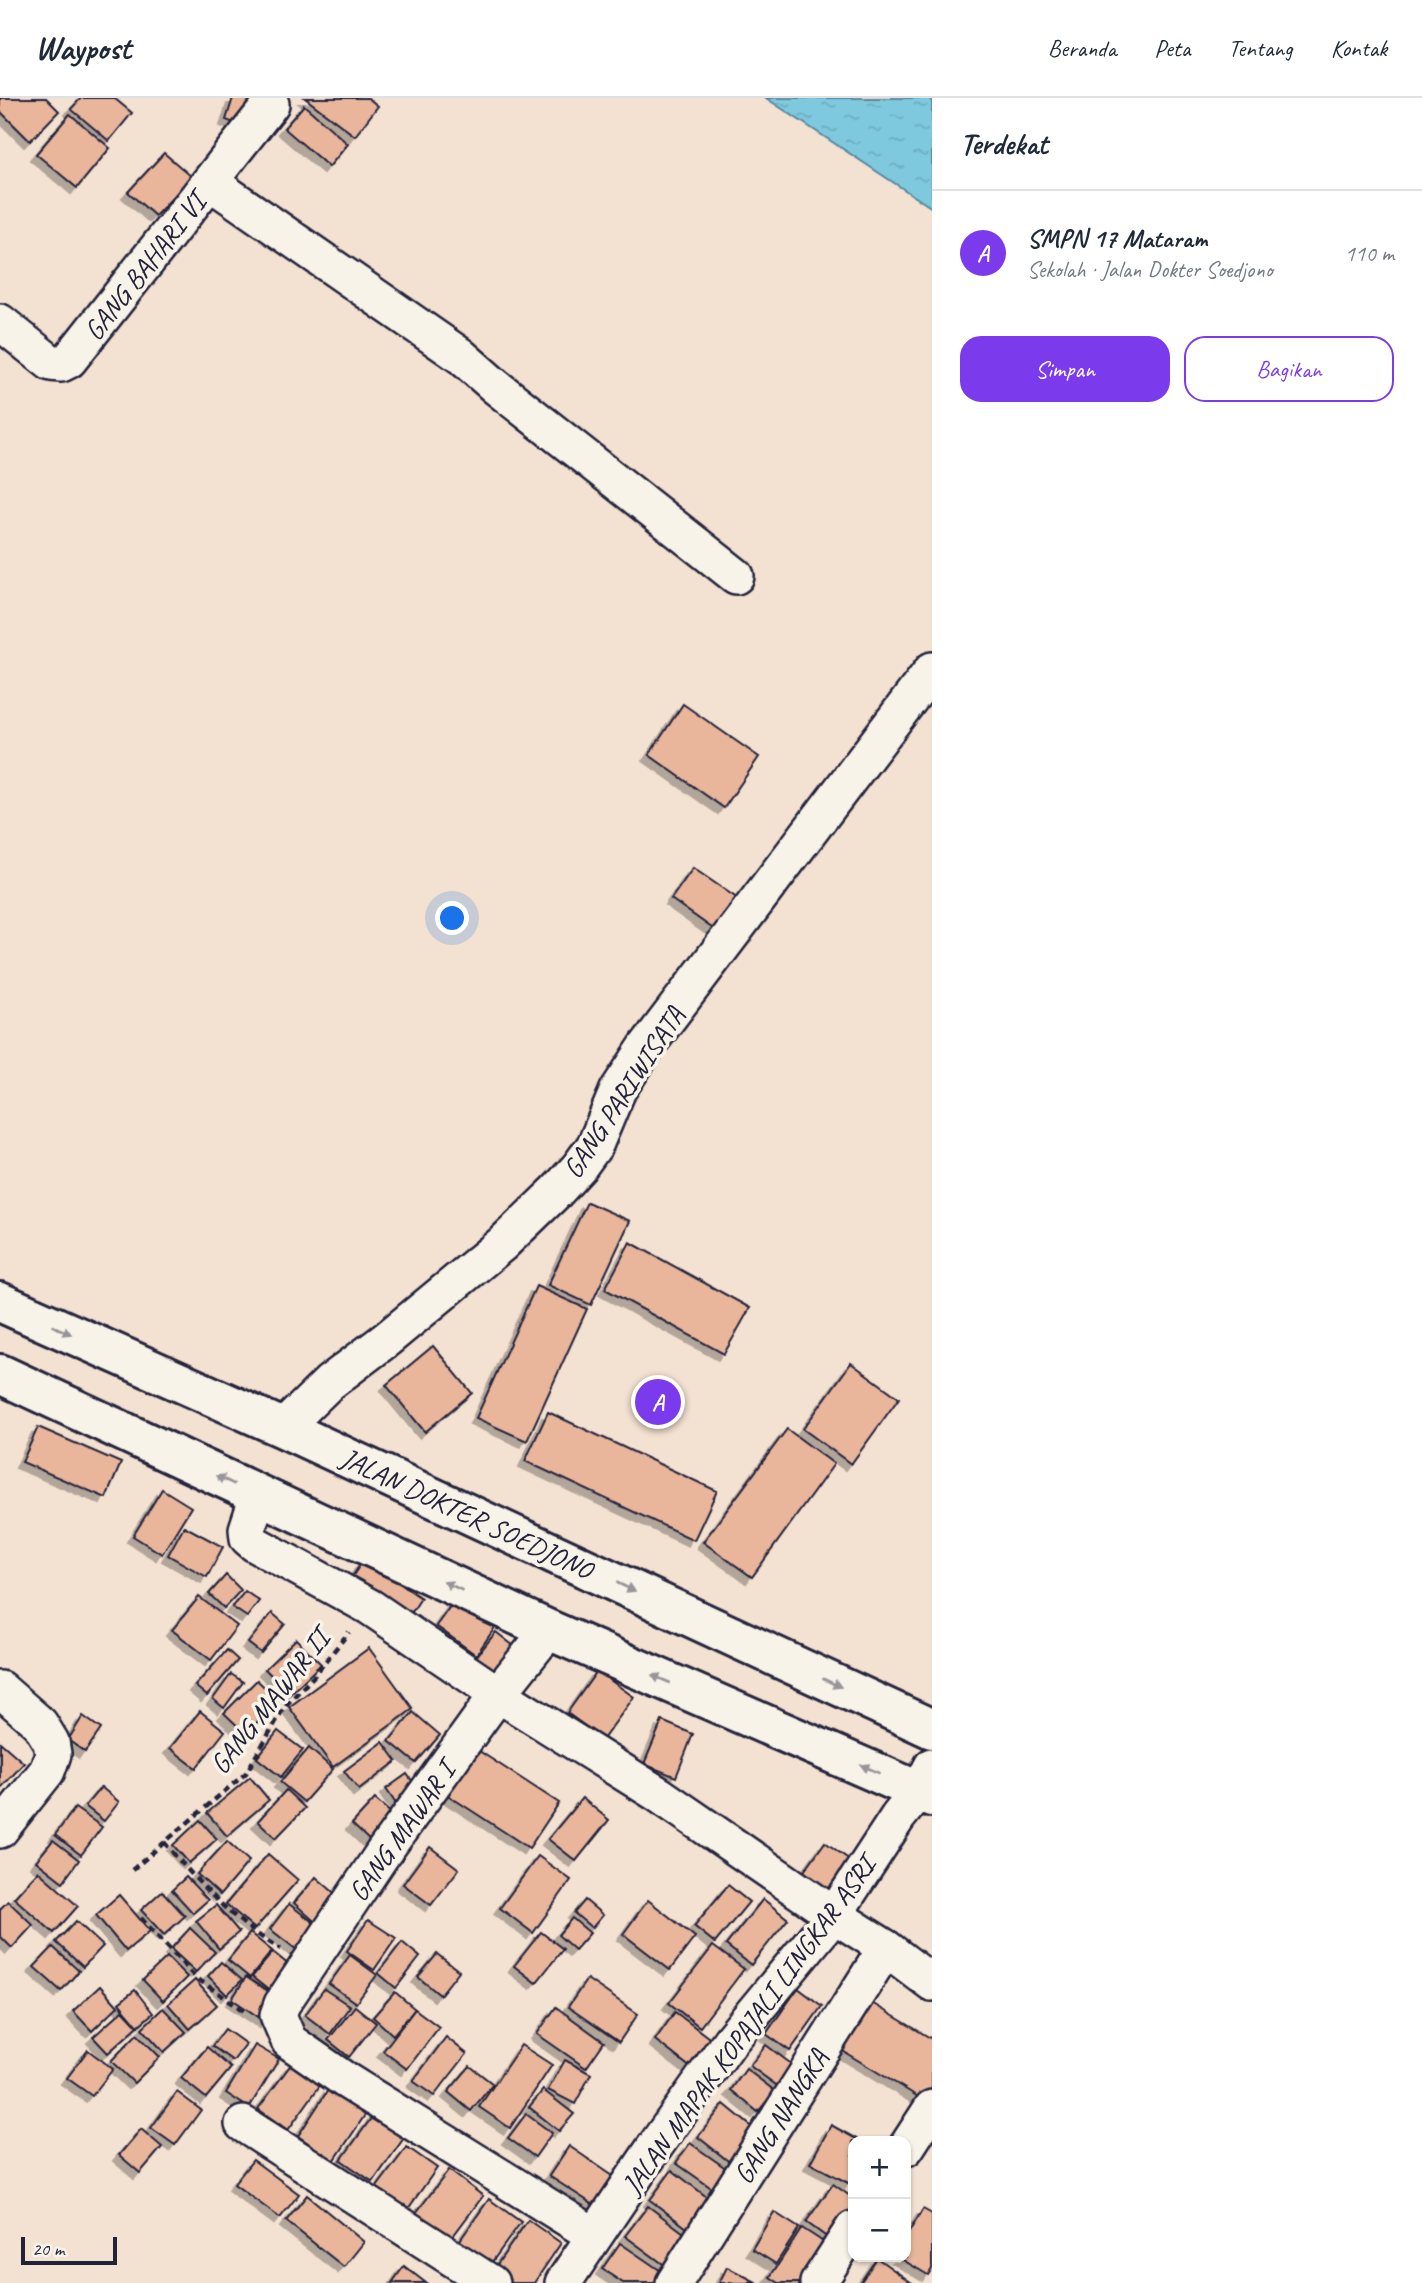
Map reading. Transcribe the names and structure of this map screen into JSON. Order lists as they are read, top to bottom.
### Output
{
  "streets": {
    "highway": ["JALAN DOKTER SOEDJONO"],
    "street": [
      "GANG BAHARI VI",
      "GANG PARIWISATA",
      "GANG MAWAR I",
      "JALAN MAPAK KOPAJALI LINGKAR ASRI",
      "GANG NANGKA"
    ],
    "path": ["GANG MAWAR II"]
  },
  "crossings": [
    ["GANG PARIWISATA", "JALAN DOKTER SOEDJONO"]
  ],
  "scale_bar": "20 m",
  "page": {
    "header": "Waypost",
    "nav": [
      "Beranda",
      "Peta",
      "Tentang",
      "Kontak"
    ],
    "heading": "Terdekat",
    "list": [
      {
        "mark": "A",
        "name": "SMPN 17 Mataram",
        "note": "Sekolah · Jalan Dokter Soedjono",
        "value": "110 m"
      }
    ],
    "buttons": ["Simpan", "Bagikan"],
    "pins": "A",
    "map_buttons": ["+", "−"],
    "scale": "20 m"
  }
}
